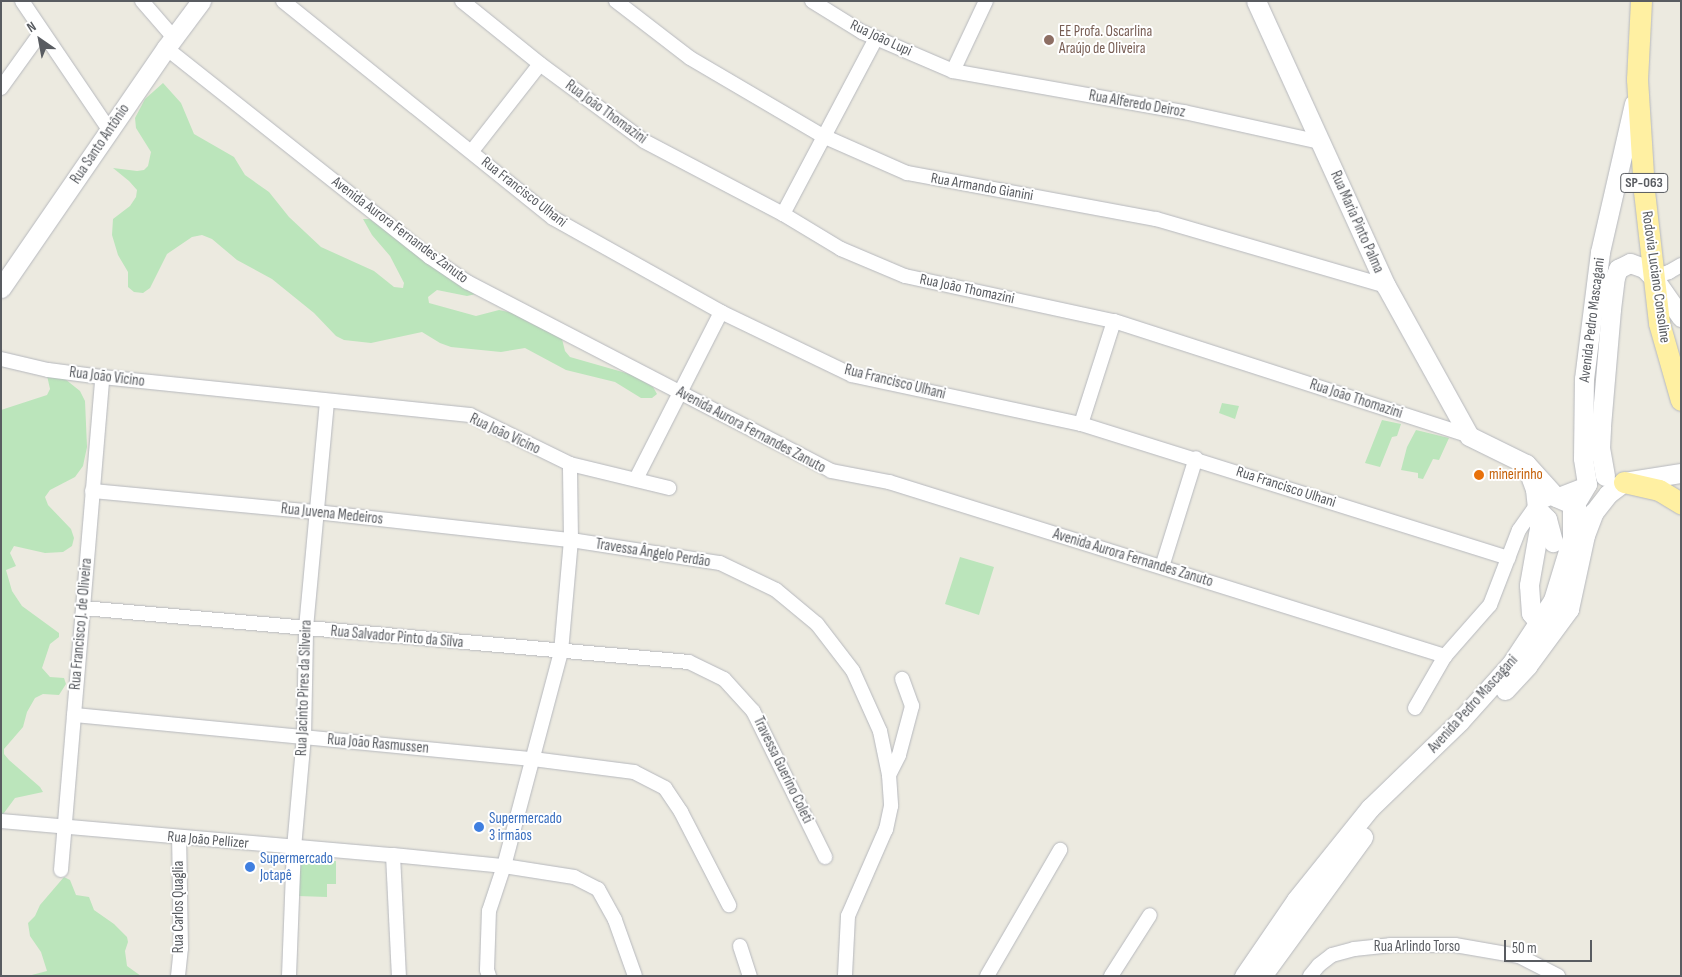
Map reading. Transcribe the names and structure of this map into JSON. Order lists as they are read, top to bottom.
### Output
{
  "streets": {
    "main road": [
      "Rua João Thomazini",
      "Rua Santo Antônio",
      "SP-063",
      "Rua Maria Pinto Palma",
      "Rodovia Luciano Consoline",
      "Avenida Pedro Mascagani"
    ],
    "street": [
      "Rua João Lupi",
      "Rua Alferedo Deiroz",
      "Rua Armando Gianini",
      "Rua Francisco Ulhani",
      "Avenida Aurora Fernandes Zanuto",
      "Rua João Vicino",
      "Rua Juvena Medeiros",
      "Travessa Ângelo Perdão",
      "Rua Francisco J. de Oliveira",
      "Rua Salvador Pinto da Silva",
      "Rua Jacinto Pires da Silveira",
      "Rua João Rasmussen",
      "Travessa Guerino Coleti",
      "Rua João Pellizer",
      "Rua Carlos Quaglia",
      "Rua Arlindo Torso"
    ]
  },
  "crossings": [
    ["Rua João Lupi", "Rua Alferedo Deiroz"],
    ["Rua Alferedo Deiroz", "Rua Maria Pinto Palma"],
    ["Rua João Thomazini", "Rua Maria Pinto Palma"],
    ["Rua Santo Antônio", "Avenida Aurora Fernandes Zanuto"],
    ["Rua Armando Gianini", "Rua Maria Pinto Palma"],
    ["Rodovia Luciano Consoline", "Avenida Pedro Mascagani"],
    ["Rua João Vicino", "Rua Francisco J. de Oliveira"],
    ["Rua João Vicino", "Rua Jacinto Pires da Silveira"],
    ["Rua Juvena Medeiros", "Travessa Ângelo Perdão"],
    ["Rua Juvena Medeiros", "Rua Francisco J. de Oliveira"],
    ["Rua Juvena Medeiros", "Rua Jacinto Pires da Silveira"],
    ["Rua Francisco J. de Oliveira", "Rua Salvador Pinto da Silva"],
    ["Rua Francisco J. de Oliveira", "Rua João Rasmussen"],
    ["Rua Francisco J. de Oliveira", "Rua João Pellizer"],
    ["Rua Salvador Pinto da Silva", "Rua Jacinto Pires da Silveira"],
    ["Rua Salvador Pinto da Silva", "Travessa Guerino Coleti"],
    ["Rua Jacinto Pires da Silveira", "Rua João Rasmussen"],
    ["Rua Jacinto Pires da Silveira", "Rua João Pellizer"],
    ["Rua João Pellizer", "Rua Carlos Quaglia"]
  ],
  "places": [
    "EE Profa. Oscarlina Araújo de Oliveira",
    "mineirinho",
    "Supermercado 3 irmãos",
    "Supermercado Jotapê"
  ],
  "scale_bar": "50 m",
  "north": "top left"
}
